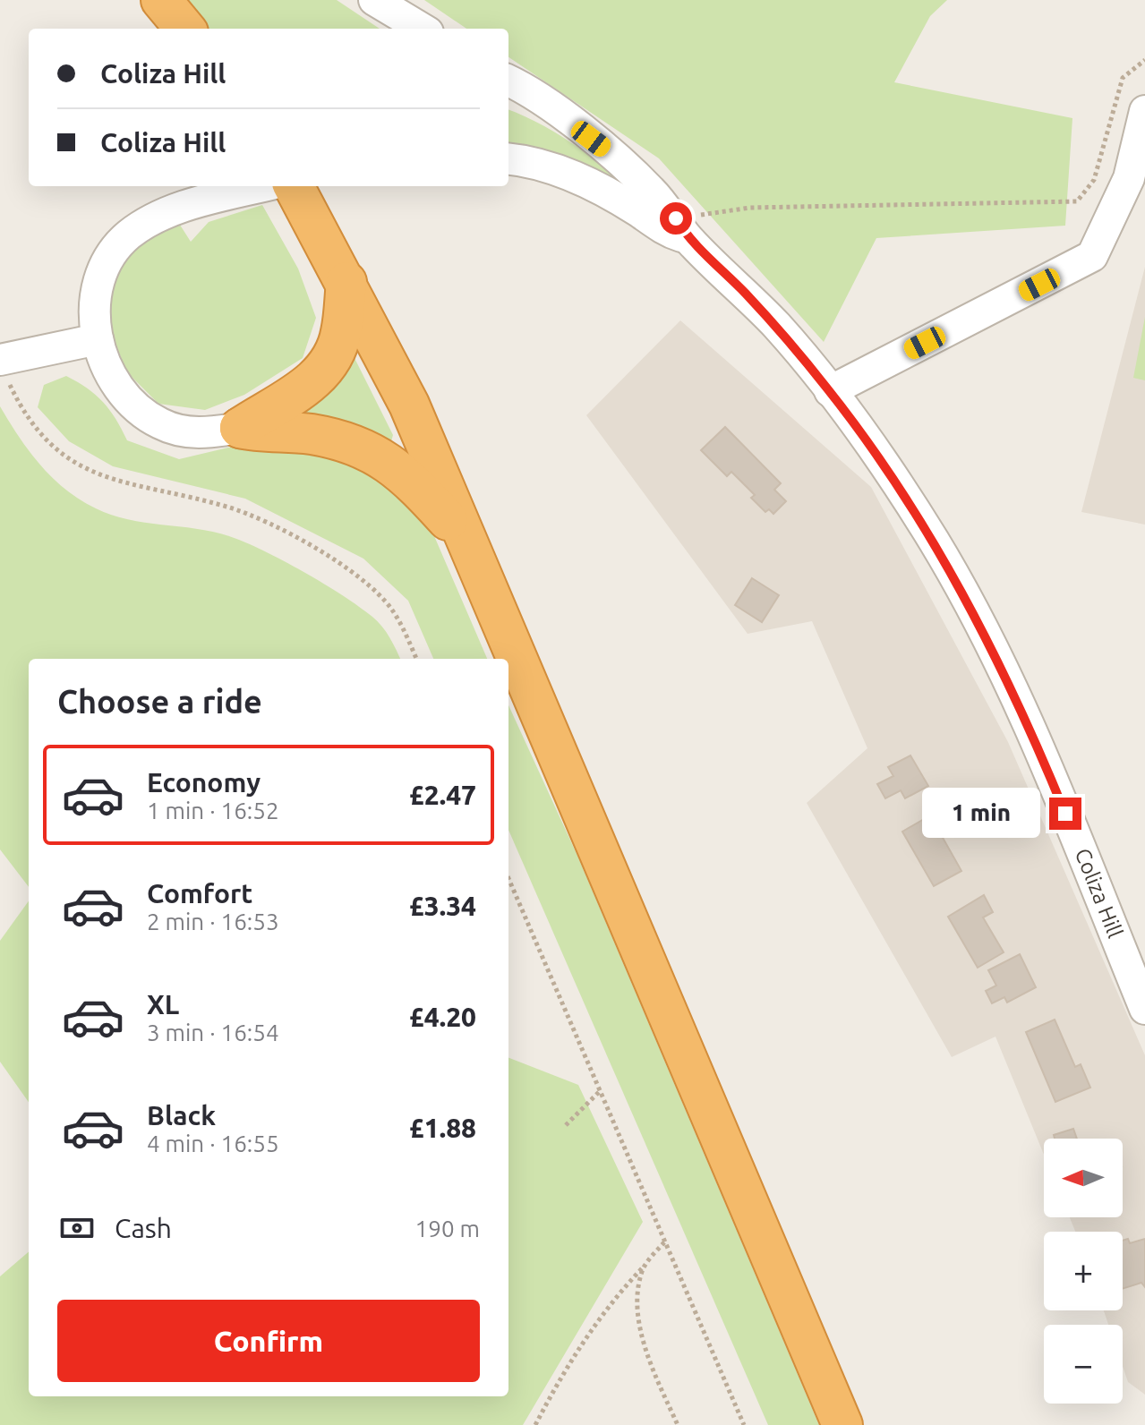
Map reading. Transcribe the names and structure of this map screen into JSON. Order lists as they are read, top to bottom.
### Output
{
  "streets": {
    "street": ["Coliza Hill"]
  },
  "north": "left",
  "page": {
    "banner": ["Coliza Hill", "Coliza Hill"],
    "heading": "Choose a ride",
    "list": [
      {
        "name": "Economy",
        "note": "1 min · 16:52",
        "value": "£2.47"
      },
      {
        "name": "Comfort",
        "note": "2 min · 16:53",
        "value": "£3.34"
      },
      {
        "name": "XL",
        "note": "3 min · 16:54",
        "value": "£4.20"
      },
      {
        "name": "Black",
        "note": "4 min · 16:55",
        "value": "£1.88"
      }
    ],
    "bubble": "1 min",
    "map_buttons": ["+", "−"],
    "pay": ["Cash", "190 m"],
    "buttons": "Confirm"
  }
}
